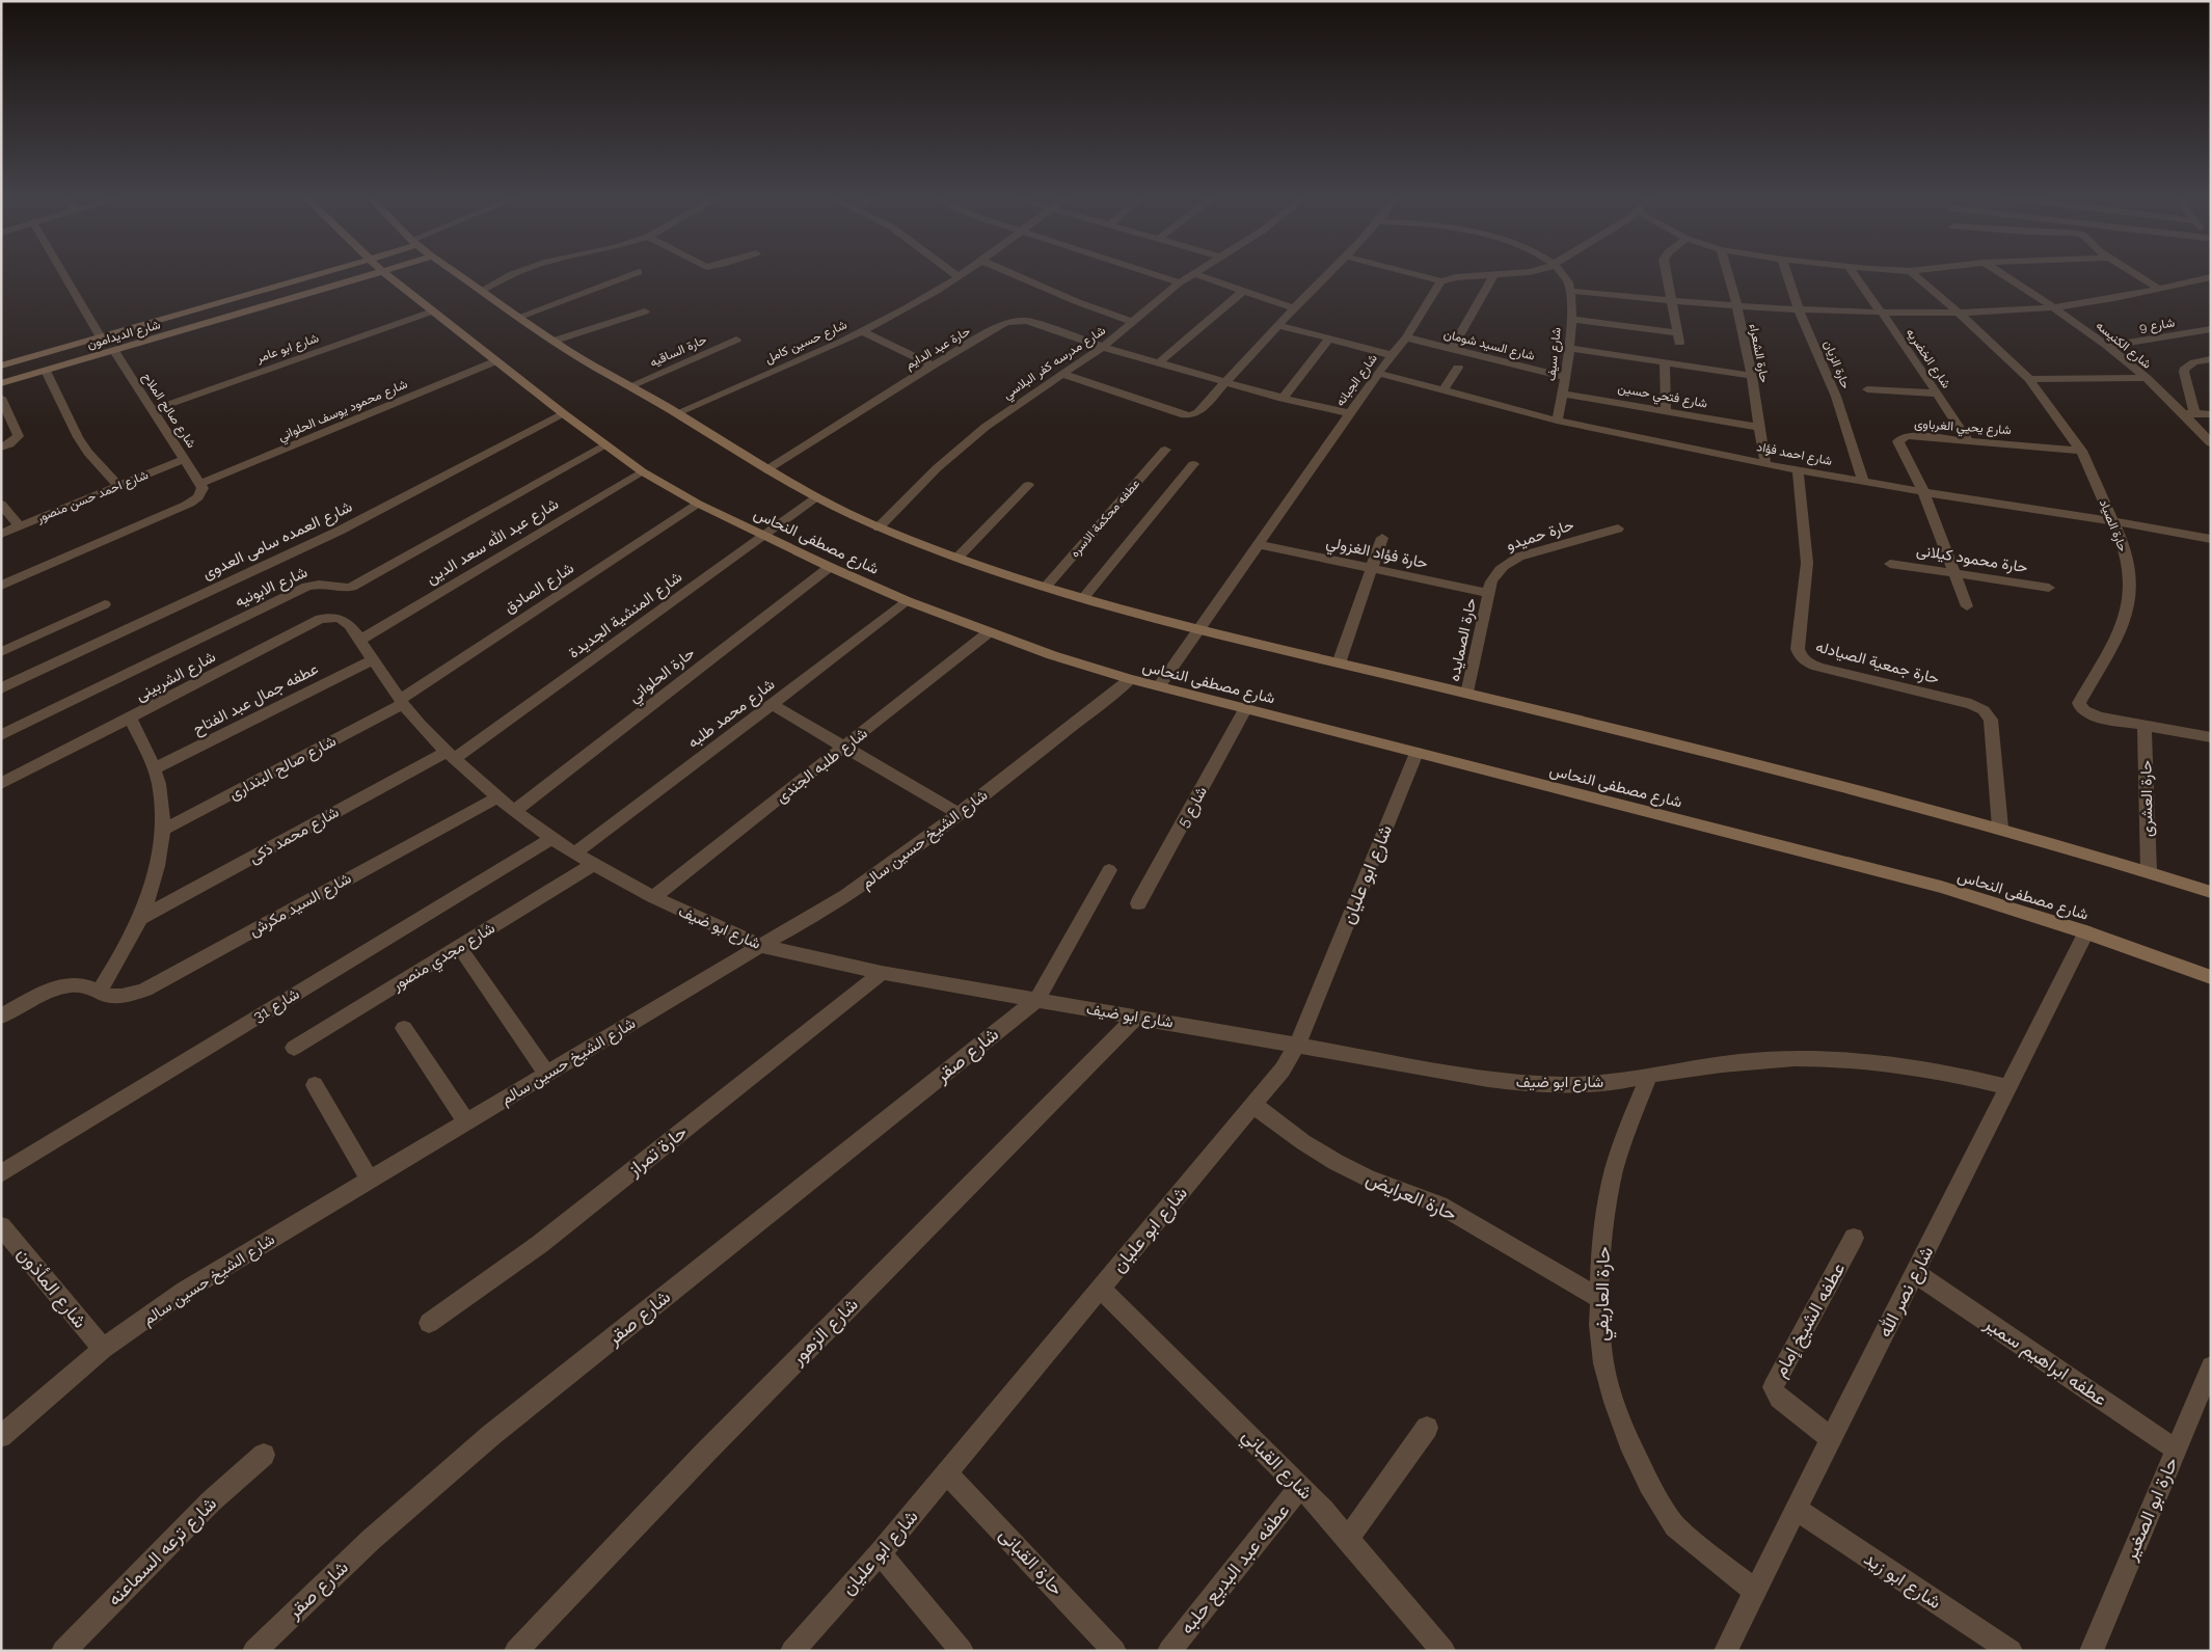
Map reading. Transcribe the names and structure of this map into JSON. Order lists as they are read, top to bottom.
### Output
{
  "streets": {
    "street": [
      "شارع 9",
      "شارع الديدامون",
      "شارع حسين كامل",
      "شارع السيد شومان",
      "شارع الكنيسه",
      "شارع ابو عامر",
      "حارة عبد الدايم",
      "حارة الساقيه",
      "حارة الشعراء",
      "شارع سيف",
      "شارع الخضريه",
      "شارع مدرسه كفر البلاسي",
      "حارة الزيان",
      "شارع الجبانه",
      "شارع فتحي حسين",
      "شارع صالح الملاح",
      "شارع محمود يوسف الحلواني",
      "شارع يحيي الغرباوى",
      "شارع احمد فؤاد",
      "شارع احمد حسن منصور",
      "عطفه محكمة الاسره",
      "حارة الصياد",
      "حارة حميدو",
      "شارع العمده سامى العدوى",
      "شارع عبد الله سعد الدين",
      "شارع مصطفى النحاس",
      "حارة فؤاد الغزولي",
      "حارة محمود كيلانى",
      "شارع الابونيه",
      "شارع الصادق",
      "شارع المنشية الجديدة",
      "حارة الصمايده",
      "حارة جمعية الصيادله",
      "حارة الحلواني",
      "شارع الشربينى",
      "عطفه جمال عبد الفتاح",
      "شارع محمد طلبه",
      "شارع طلبه الجندى",
      "شارع صالح البندارى",
      "حارة العشرى",
      "شارع 5",
      "شارع محمد ذكى",
      "شارع الشيخ حسين سالم",
      "شارع ابو عليان",
      "شارع السيد مكرش",
      "شارع ابو ضيف",
      "شارع مجدي منصور",
      "شارع 31",
      "شارع صقر",
      "حارة تمراز",
      "حارة العرايض",
      "شارع المأذون",
      "شارع نصر الله",
      "حارة العاريفي",
      "عطفه الشيخ إمام",
      "شارع الزهور",
      "عطفه ابراهيم سمير",
      "شارع القباني",
      "حارة ابو الصغير",
      "شارع ترعه السماعنه",
      "حارة القبانى",
      "عطفه عبد البديع حلبه",
      "شارع ابو زيد"
    ]
  },
  "crossings": [
    ["شارع 9", "شارع الكنيسه"],
    ["شارع الديدامون", "شارع صالح الملاح"],
    ["شارع السيد شومان", "شارع سيف"],
    ["شارع السيد شومان", "شارع الجبانه"],
    ["شارع ابو عامر", "شارع صالح الملاح"],
    ["شارع ابو عامر", "شارع مصطفى النحاس"],
    ["حارة عبد الدايم", "شارع مدرسه كفر البلاسي"],
    ["حارة عبد الدايم", "شارع الجبانه"],
    ["حارة الشعراء", "شارع فتحي حسين"],
    ["حارة الشعراء", "شارع احمد فؤاد"],
    ["شارع سيف", "شارع فتحي حسين"],
    ["شارع سيف", "شارع احمد فؤاد"],
    ["شارع الخضريه", "شارع يحيي الغرباوى"],
    ["حارة الزيان", "شارع احمد فؤاد"],
    ["شارع الجبانه", "شارع احمد فؤاد"],
    ["شارع الجبانه", "شارع مصطفى النحاس"],
    ["شارع الجبانه", "حارة فؤاد الغزولي"],
    ["شارع صالح الملاح", "شارع محمود يوسف الحلواني"],
    ["شارع صالح الملاح", "شارع احمد حسن منصور"],
    ["شارع محمود يوسف الحلواني", "شارع مصطفى النحاس"],
    ["شارع يحيي الغرباوى", "شارع احمد فؤاد"],
    ["شارع يحيي الغرباوى", "حارة الصياد"],
    ["شارع احمد فؤاد", "حارة الصياد"],
    ["شارع احمد فؤاد", "حارة جمعية الصيادله"],
    ["حارة الصياد", "حارة العشرى"],
    ["حارة حميدو", "حارة فؤاد الغزولي"],
    ["حارة حميدو", "حارة الصمايده"],
    ["شارع العمده سامى العدوى", "شارع مصطفى النحاس"],
    ["شارع عبد الله سعد الدين", "شارع مصطفى النحاس"],
    ["شارع عبد الله سعد الدين", "شارع الشربينى"],
    ["شارع عبد الله سعد الدين", "شارع ابو ضيف"],
    ["شارع مصطفى النحاس", "شارع الابونيه"],
    ["شارع مصطفى النحاس", "شارع الصادق"],
    ["شارع مصطفى النحاس", "شارع المنشية الجديدة"],
    ["شارع مصطفى النحاس", "حارة الحلواني"],
    ["شارع مصطفى النحاس", "شارع محمد طلبه"],
    ["شارع مصطفى النحاس", "شارع طلبه الجندى"],
    ["شارع مصطفى النحاس", "شارع 5"],
    ["شارع مصطفى النحاس", "شارع الشيخ حسين سالم"],
    ["شارع مصطفى النحاس", "شارع ابو عليان"],
    ["شارع مصطفى النحاس", "شارع نصر الله"],
    ["حارة فؤاد الغزولي", "حارة الصمايده"],
    ["شارع الصادق", "شارع صالح البندارى"],
    ["شارع الصادق", "شارع ابو ضيف"],
    ["شارع المنشية الجديدة", "شارع محمد ذكى"],
    ["شارع المنشية الجديدة", "شارع ابو ضيف"],
    ["حارة الحلواني", "شارع ابو ضيف"],
    ["شارع الشربينى", "شارع ابو ضيف"],
    ["عطفه جمال عبد الفتاح", "شارع ابو ضيف"],
    ["شارع محمد طلبه", "شارع ابو ضيف"],
    ["شارع طلبه الجندى", "شارع ابو ضيف"],
    ["شارع صالح البندارى", "شارع ابو ضيف"],
    ["شارع محمد ذكى", "شارع ابو ضيف"],
    ["شارع الشيخ حسين سالم", "شارع ابو ضيف"],
    ["شارع الشيخ حسين سالم", "شارع المأذون"],
    ["شارع ابو عليان", "شارع ابو ضيف"],
    ["شارع ابو عليان", "حارة العرايض"],
    ["شارع ابو عليان", "شارع القباني"],
    ["شارع ابو عليان", "حارة القبانى"],
    ["شارع السيد مكرش", "شارع ابو ضيف"],
    ["شارع ابو ضيف", "شارع مجدي منصور"],
    ["شارع ابو ضيف", "شارع 31"],
    ["شارع ابو ضيف", "شارع صقر"],
    ["شارع ابو ضيف", "حارة تمراز"],
    ["شارع ابو ضيف", "شارع نصر الله"],
    ["شارع ابو ضيف", "حارة العاريفي"],
    ["شارع ابو ضيف", "شارع الزهور"],
    ["حارة العرايض", "حارة العاريفي"],
    ["شارع نصر الله", "حارة العاريفي"],
    ["شارع نصر الله", "عطفه الشيخ إمام"],
    ["شارع نصر الله", "عطفه ابراهيم سمير"],
    ["شارع نصر الله", "شارع ابو زيد"],
    ["عطفه ابراهيم سمير", "حارة ابو الصغير"],
    ["شارع القباني", "عطفه عبد البديع حلبه"]
  ]
}
